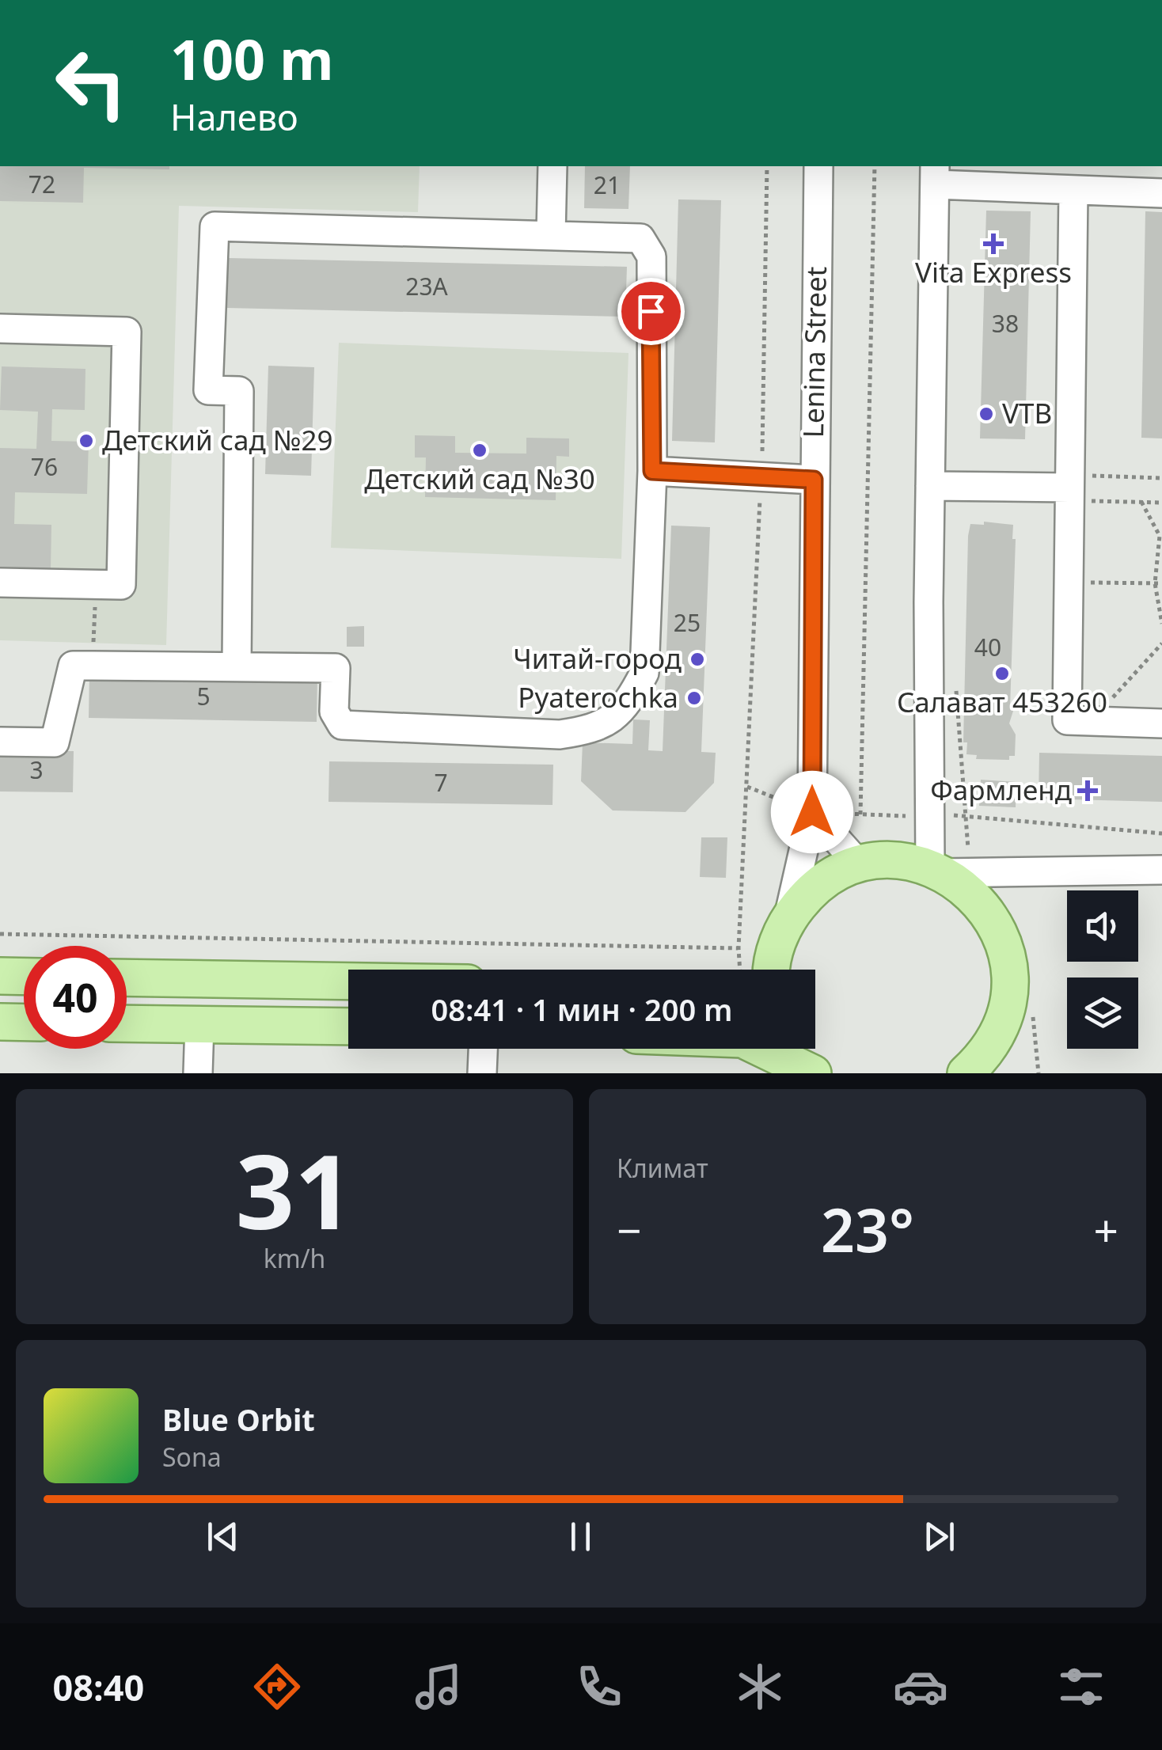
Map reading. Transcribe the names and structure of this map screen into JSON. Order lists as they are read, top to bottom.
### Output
{
  "streets": {
    "main road": ["Lenina Street"]
  },
  "places": {
    "health": ["Vita Express", "Фармленд"],
    "other": [
      "VTB",
      "Детский сад №29",
      "Детский сад №30",
      "Читай-город",
      "Салават 453260",
      "Pyaterochka"
    ]
  },
  "house_numbers": [
    "72",
    "21",
    "23А",
    "38",
    "76",
    "25",
    "40",
    "5",
    "3",
    "7"
  ],
  "page": {
    "turn": ["100 m", "Налево"],
    "limit": "40",
    "trip": "08:41 · 1 мин · 200 m",
    "tile": [
      ["31", "km/h"],
      "Климат"
    ],
    "heat": ["−", "23°", "+"],
    "song": ["Blue Orbit", "Sona"],
    "tabs": "08:40"
  }
}
